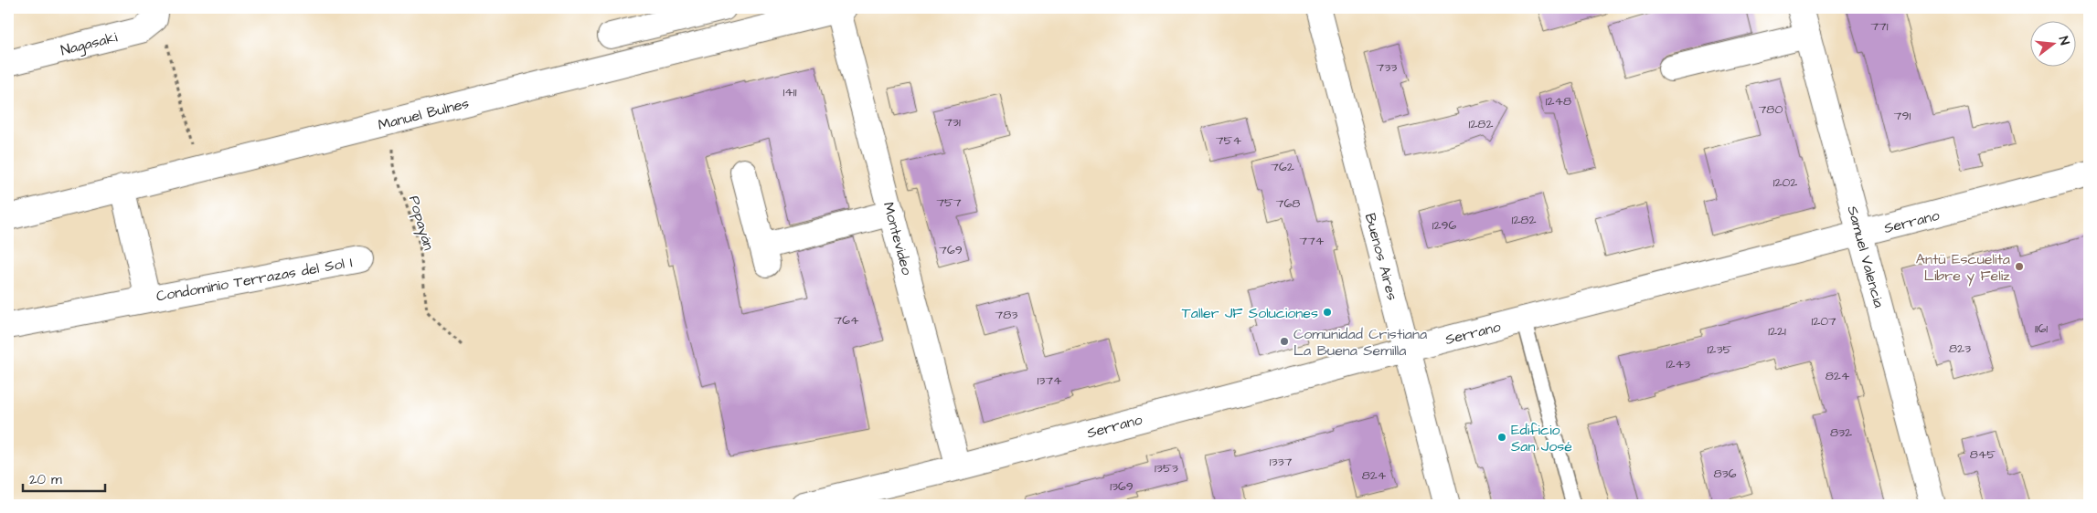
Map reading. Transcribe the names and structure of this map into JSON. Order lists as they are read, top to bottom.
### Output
{
  "streets": {
    "street": [
      "Nagasaki",
      "Manuel Bulnes",
      "Serrano",
      "Montevideo",
      "Buenos Aires",
      "Samuel Valencia",
      "Condominio Terrazas del Sol I"
    ],
    "path": ["Popayán"]
  },
  "crossings": [
    ["Manuel Bulnes", "Popayán"],
    ["Manuel Bulnes", "Montevideo"],
    ["Manuel Bulnes", "Condominio Terrazas del Sol I"],
    ["Serrano", "Montevideo"],
    ["Serrano", "Buenos Aires"],
    ["Serrano", "Samuel Valencia"]
  ],
  "places": [
    "Antü Escuelita Libre y Feliz",
    "Taller JF Soluciones",
    "Comunidad Cristiana La Buena Semilla",
    "Edificio San José"
  ],
  "house_numbers": [
    "771",
    "733",
    "1411",
    "1248",
    "780",
    "791",
    "731",
    "1282",
    "754",
    "762",
    "1202",
    "757",
    "768",
    "1282",
    "1296",
    "774",
    "769",
    "783",
    "764",
    "1207",
    "1161",
    "1221",
    "823",
    "1235",
    "1243",
    "824",
    "1374",
    "832",
    "845",
    "1337",
    "1353",
    "836",
    "824",
    "1369"
  ],
  "scale_bar": "20 m",
  "north": "right"
}
